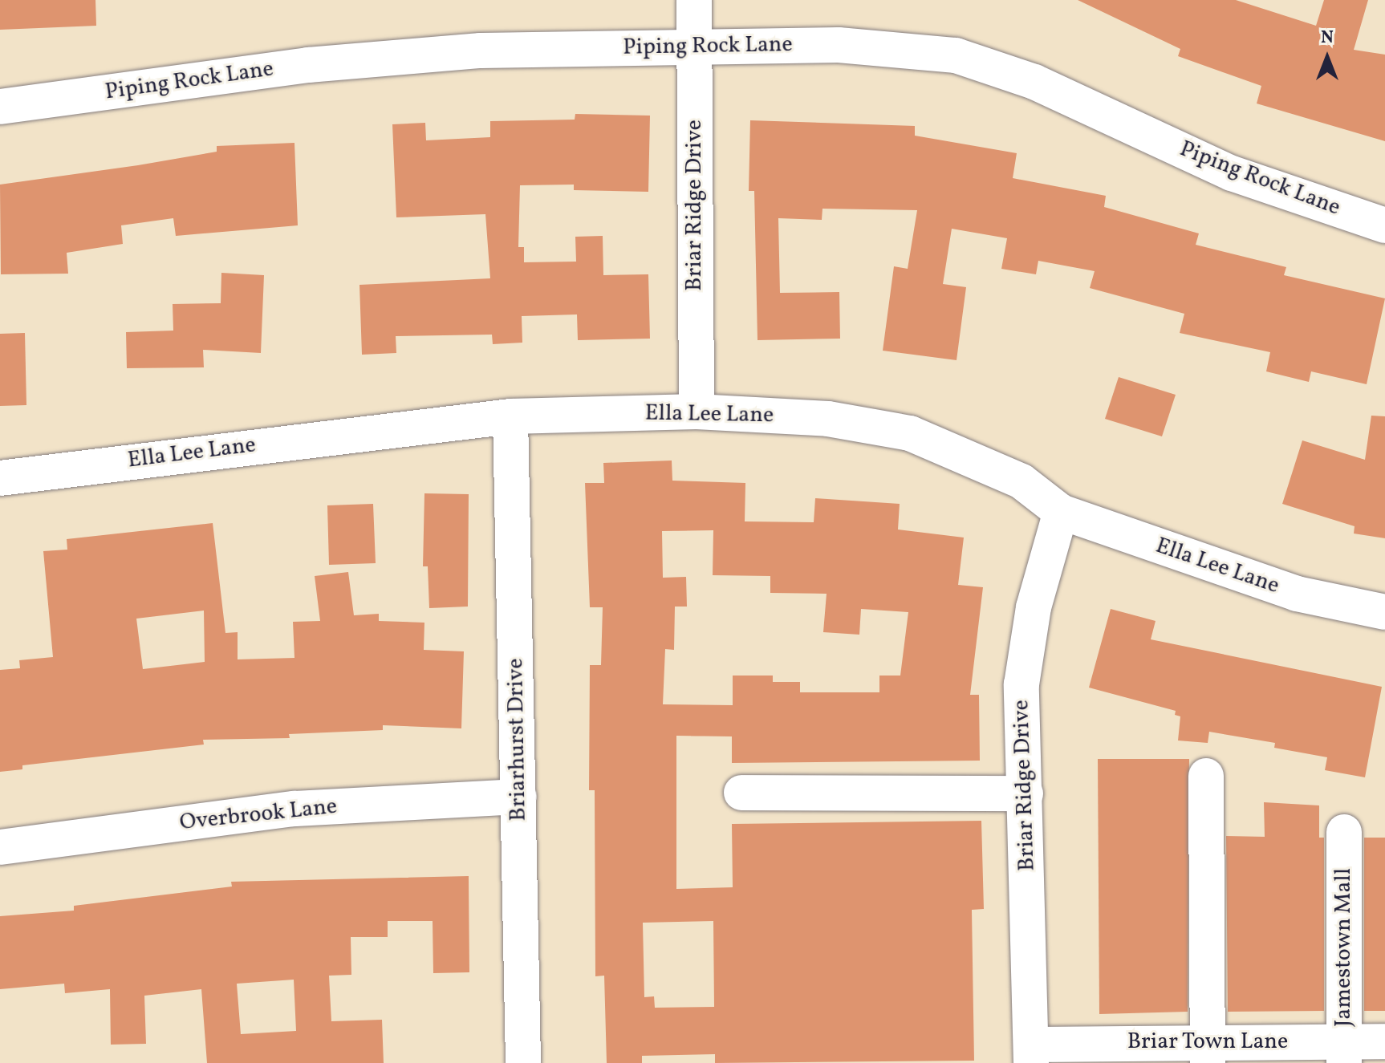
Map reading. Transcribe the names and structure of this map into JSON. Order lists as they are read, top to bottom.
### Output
{
  "streets": {
    "street": [
      "Piping Rock Lane",
      "Briar Ridge Drive",
      "Ella Lee Lane",
      "Briarhurst Drive",
      "Overbrook Lane",
      "Jamestown Mall",
      "Briar Town Lane"
    ]
  },
  "crossings": [
    ["Piping Rock Lane", "Briar Ridge Drive"],
    ["Briar Ridge Drive", "Ella Lee Lane"],
    ["Briar Ridge Drive", "Briar Town Lane"],
    ["Ella Lee Lane", "Briarhurst Drive"],
    ["Briarhurst Drive", "Overbrook Lane"],
    ["Jamestown Mall", "Briar Town Lane"]
  ],
  "north": "top"
}
